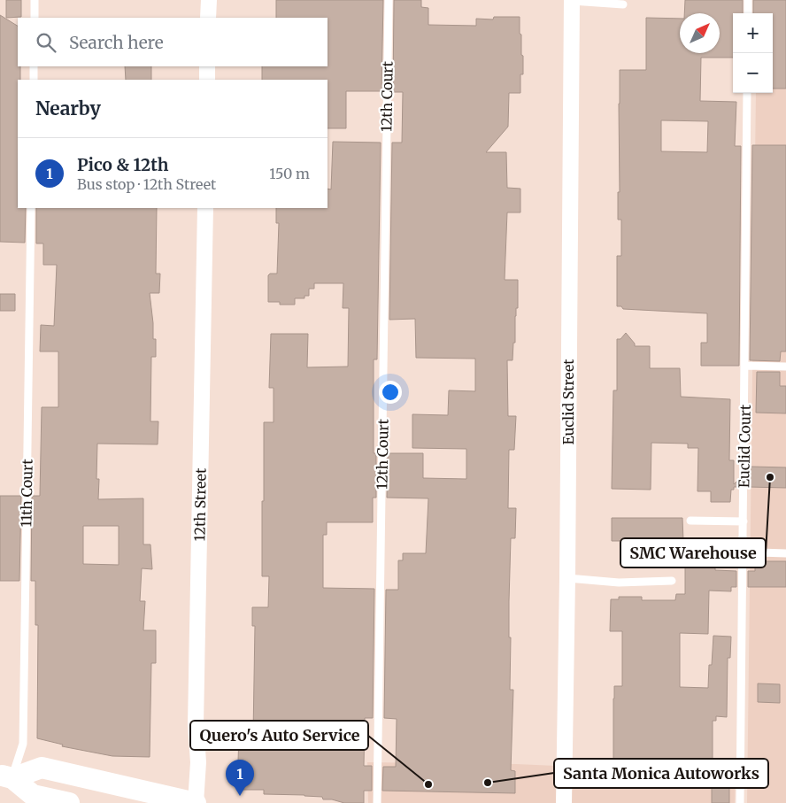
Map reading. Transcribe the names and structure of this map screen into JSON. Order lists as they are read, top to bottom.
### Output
{
  "streets": {
    "street": ["Euclid Street", "12th Street"],
    "lane": ["12th Court", "Euclid Court", "11th Court"]
  },
  "places": ["SMC Warehouse", "Santa Monica Autoworks", "Quero's Auto Service"],
  "north": "top right",
  "page": {
    "map_buttons": ["+", "−"],
    "search": "Search here",
    "heading": "Nearby",
    "list": [
      {
        "mark": "1",
        "name": "Pico & 12th",
        "note": "Bus stop · 12th Street",
        "value": "150 m"
      }
    ],
    "pins": "1"
  }
}
